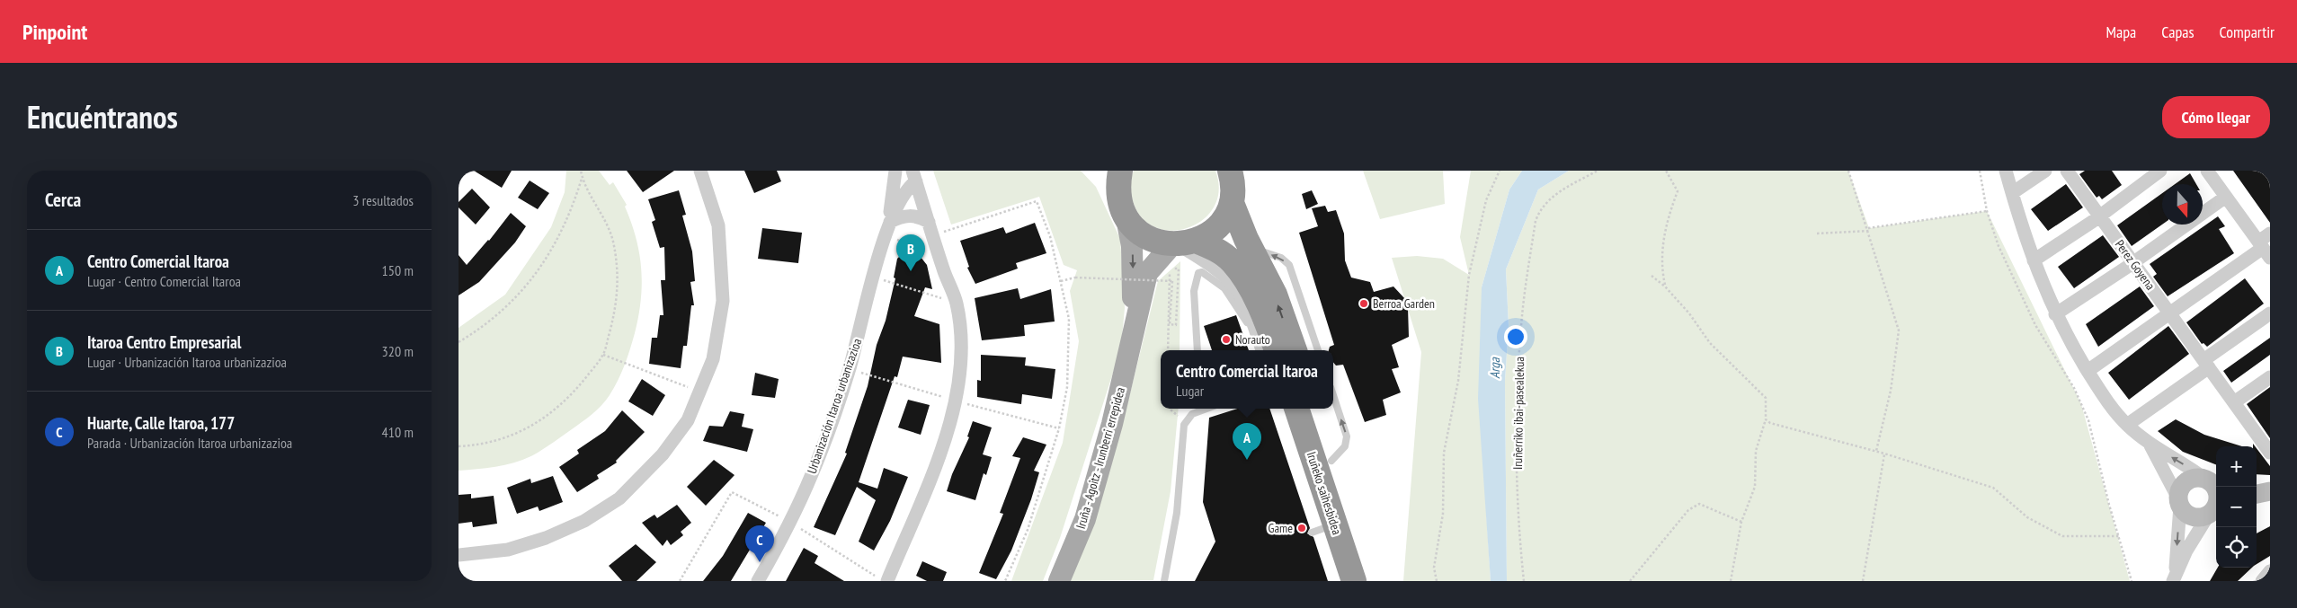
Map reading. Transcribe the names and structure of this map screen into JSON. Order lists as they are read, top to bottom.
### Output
{
  "streets": {
    "highway": ["Iruñeko saihesbidea"],
    "main road": ["Iruña - Agoitz - Irunberri errepidea"],
    "street": ["Perez Goyena", "Urbanización Itaroa urbanizazioa"],
    "path": ["Iruñerriko ibai-pasealekua"]
  },
  "water": ["Arga"],
  "places": ["Berroa Garden", "Norauto", "Game"],
  "north": "bottom",
  "page": {
    "header": "Pinpoint",
    "nav": ["Mapa", "Capas", "Compartir"],
    "title": "Encuéntranos",
    "buttons": "Cómo llegar",
    "heading": ["Cerca", "3 resultados"],
    "list": [
      {
        "mark": "A",
        "name": "Centro Comercial Itaroa",
        "note": "Lugar · Centro Comercial Itaroa",
        "value": "150 m"
      },
      {
        "mark": "B",
        "name": "Itaroa Centro Empresarial",
        "note": "Lugar · Urbanización Itaroa urbanizazioa",
        "value": "320 m"
      },
      {
        "mark": "C",
        "name": "Huarte, Calle Itaroa, 177",
        "note": "Parada · Urbanización Itaroa urbanizazioa",
        "value": "410 m"
      }
    ],
    "pins": ["B", "A", "C"],
    "popup": ["Centro Comercial Itaroa", "Lugar"],
    "map_buttons": ["+", "−"]
  }
}
